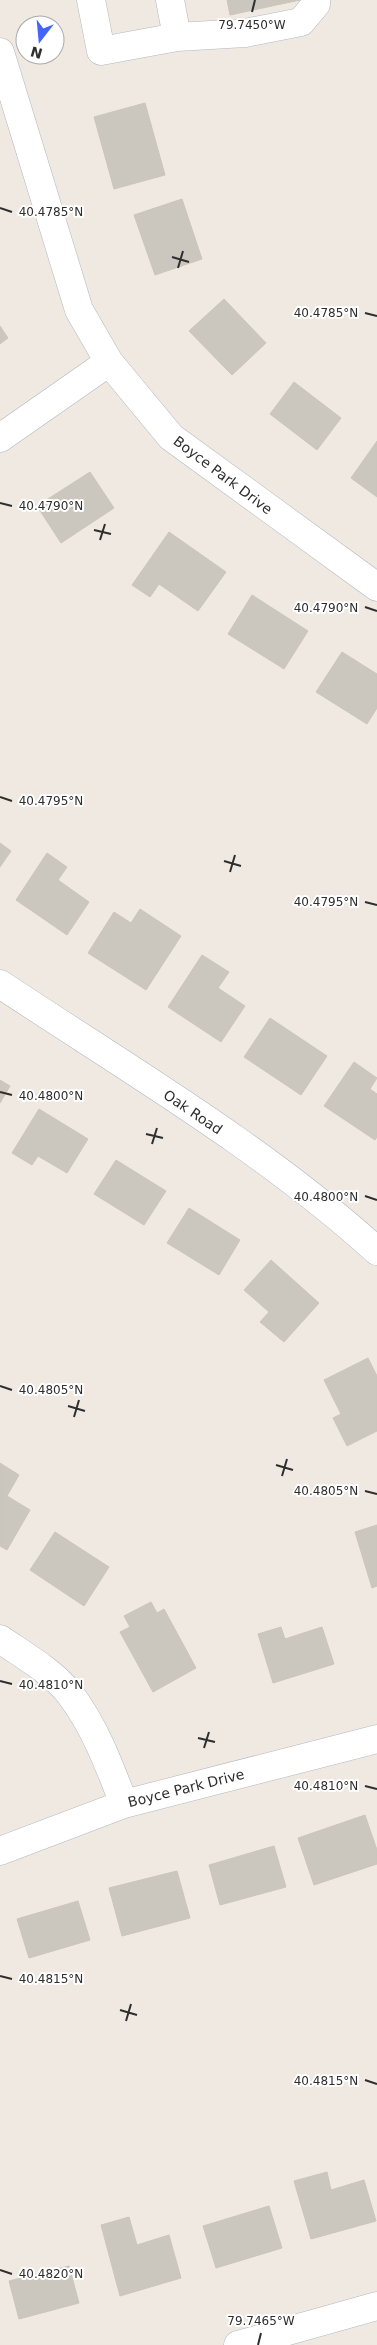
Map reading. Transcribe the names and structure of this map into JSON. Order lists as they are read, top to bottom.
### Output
{
  "streets": {
    "street": ["Boyce Park Drive", "Oak Road"]
  },
  "north": "bottom",
  "coordinates": [
    "79.7450°W",
    "40.4785°N",
    "40.4790°N",
    "40.4795°N",
    "40.4800°N",
    "40.4805°N",
    "40.4810°N",
    "40.4815°N",
    "40.4820°N",
    "79.7465°W"
  ]
}
